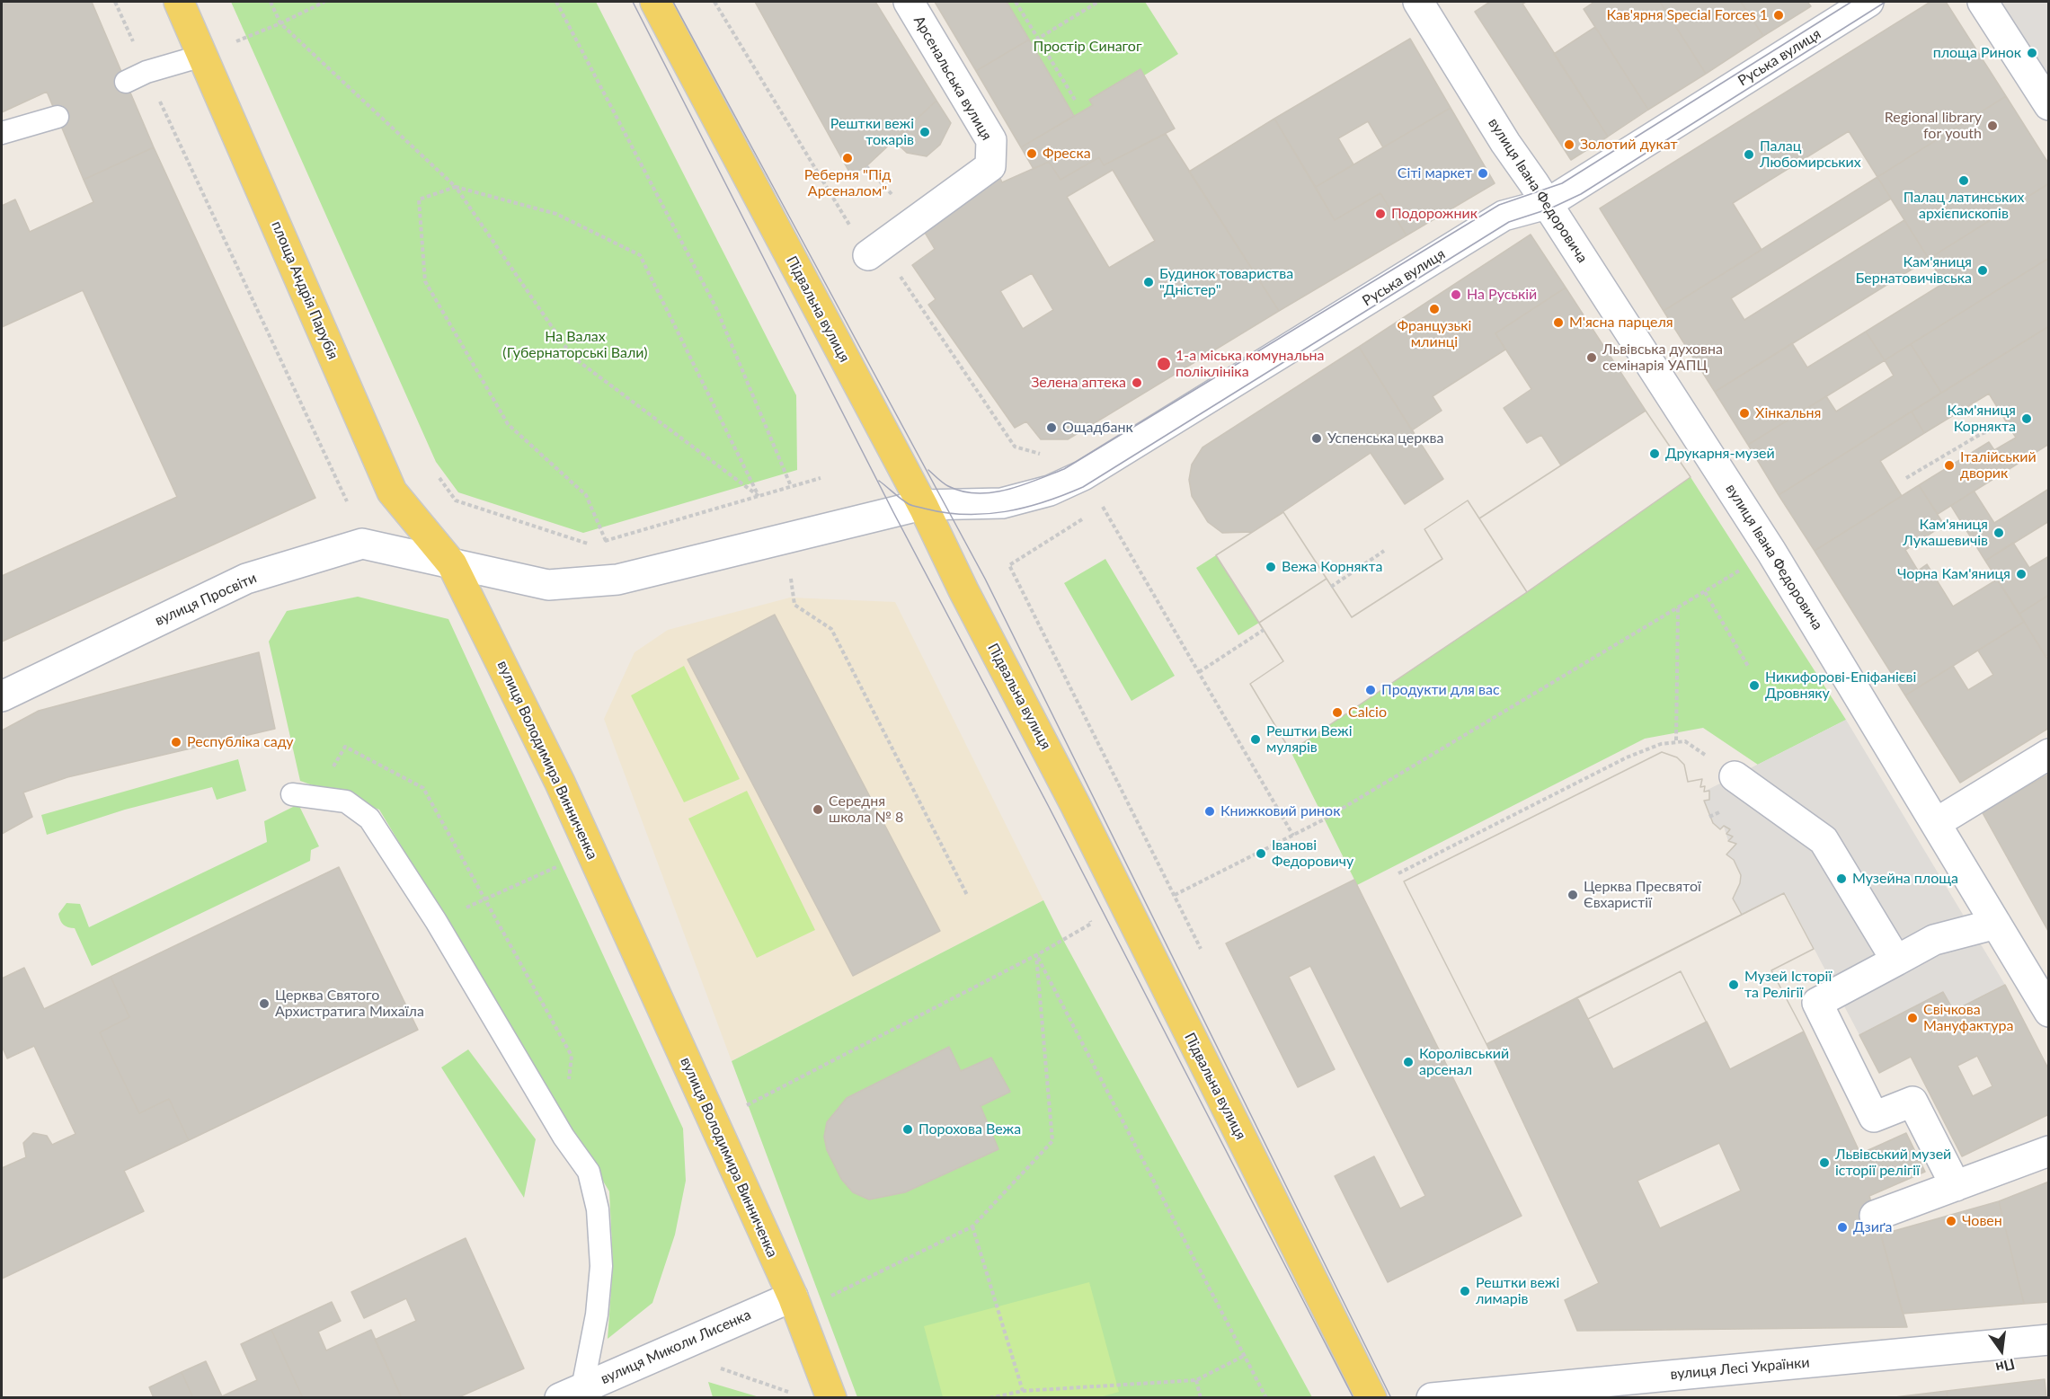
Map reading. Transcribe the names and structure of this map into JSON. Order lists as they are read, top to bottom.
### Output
{
  "streets": {
    "main road": ["площа Андрія Парубія", "Підвальна вулиця", "вулиця Володимира Винниченка"],
    "street": [
      "Руська вулиця",
      "Арсенальська вулиця",
      "вулиця Івана Федоровича",
      "вулиця Просвіти",
      "вулиця Миколи Лисенка",
      "вулиця Лесі Українки"
    ]
  },
  "crossings": [
    ["Руська вулиця", "вулиця Івана Федоровича"],
    ["Руська вулиця", "Підвальна вулиця"],
    ["площа Андрія Парубія", "вулиця Просвіти"],
    ["площа Андрія Парубія", "вулиця Володимира Винниченка"],
    ["вулиця Просвіти", "вулиця Володимира Винниченка"],
    ["вулиця Володимира Винниченка", "вулиця Миколи Лисенка"]
  ],
  "parks": ["Простір Синагог", "На Валах (Губернаторські Вали)"],
  "places": [
    "Кав'ярня Special Forces 1",
    "площа Ринок",
    "Regional library for youth",
    "Рештки вежі токарів",
    "Золотий дукат",
    "Фреска",
    "Палац Любомирських",
    "Реберня \"Під Арсеналом\"",
    "Сіті маркет",
    "Палац латинських архієпископів",
    "Подорожник",
    "Кам'яниця Бернатовичівська",
    "Будинок товариства \"Дністер\"",
    "На Руській",
    "Французькі млинці",
    "М'ясна парцеля",
    "Львівська духовна семінарія УАПЦ",
    "1-а міська комунальна поліклініка",
    "Зелена аптека",
    "Хінкальня",
    "Кам'яниця Корнякта",
    "Ощадбанк",
    "Успенська церква",
    "Друкарня-музей",
    "Італійський дворик",
    "Кам'яниця Лукашевичів",
    "Вежа Корнякта",
    "Чорна Кам'яниця",
    "Никифорові-Епіфанієві Дровняку",
    "Продукти для вас",
    "Calcio",
    "Рештки Вежі мулярів",
    "Республіка саду",
    "Середня школа № 8",
    "Книжковий ринок",
    "Іванові Федоровичу",
    "Музейна площа",
    "Церква Пресвятої Євхаристії",
    "Музей Історії та Релігії",
    "Церква Святого Архистратига Михаїла",
    "Свічкова Мануфактура",
    "Королівський арсенал",
    "Порохова Вежа",
    "Львівський музей історії релігії",
    "Човен",
    "Дзиґа",
    "Рештки вежі лимарів"
  ],
  "north": "bottom"
}
